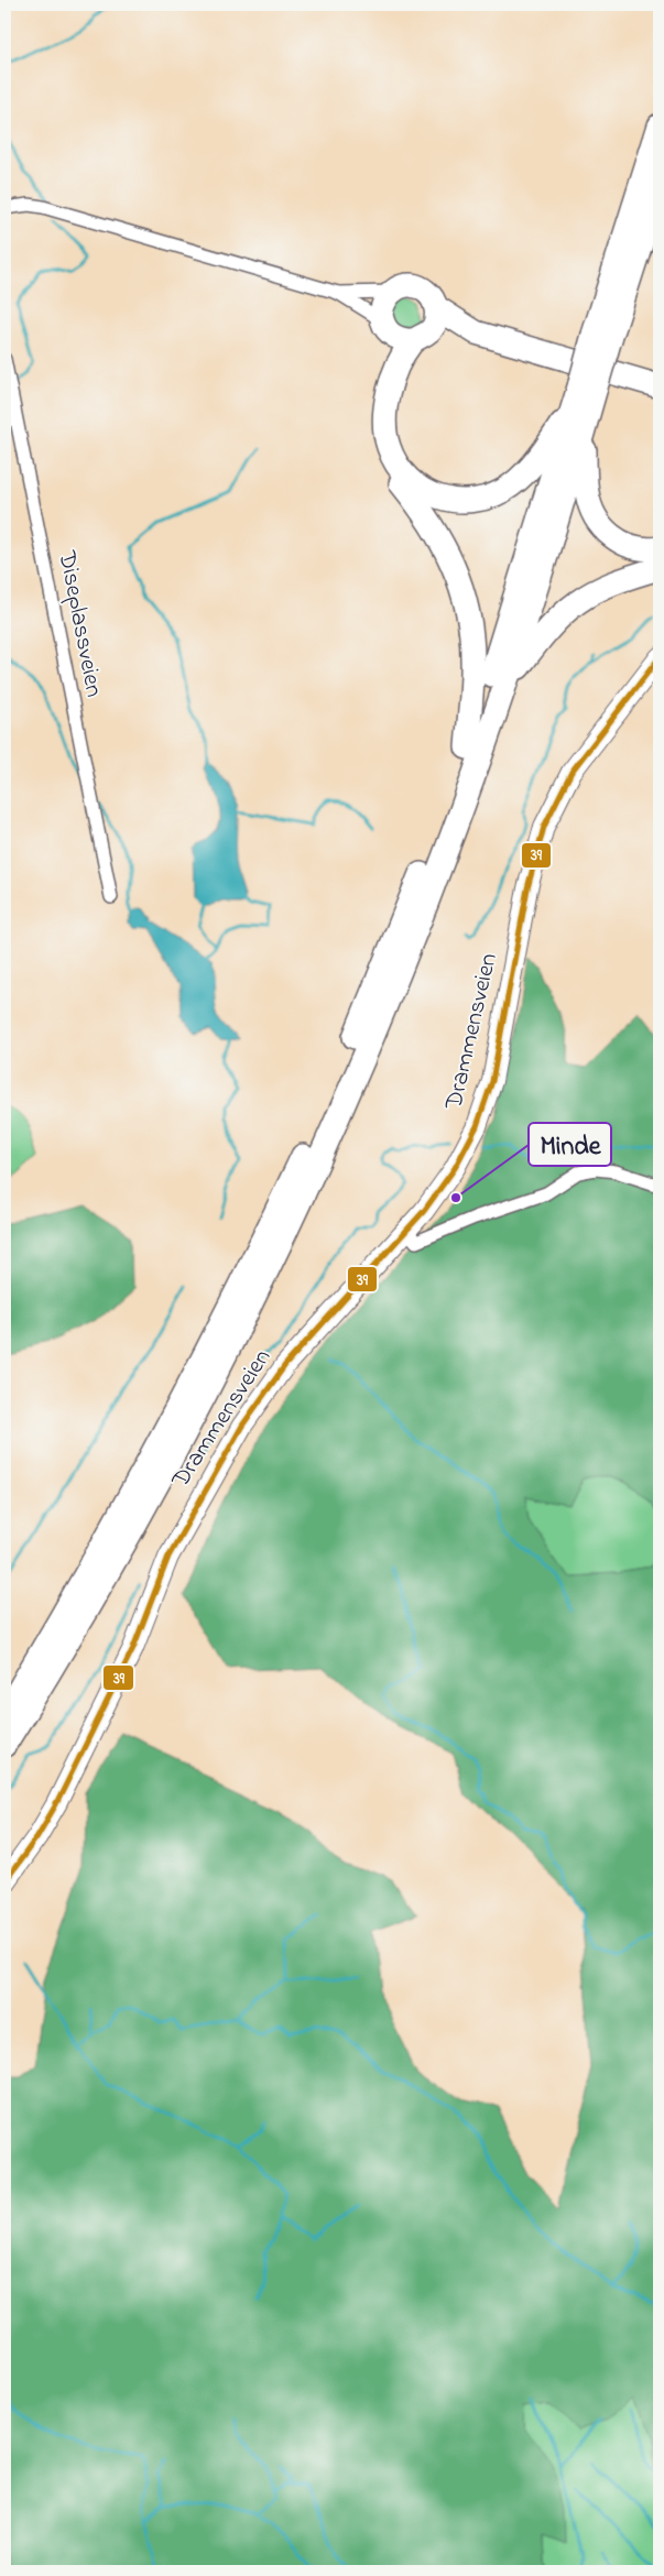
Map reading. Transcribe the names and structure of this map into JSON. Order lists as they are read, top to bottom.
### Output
{
  "streets": {
    "main road": ["Drammensveien"],
    "street": ["Diseplassveien"]
  },
  "places": ["Minde"],
  "lines": ["transit line 39"]
}
